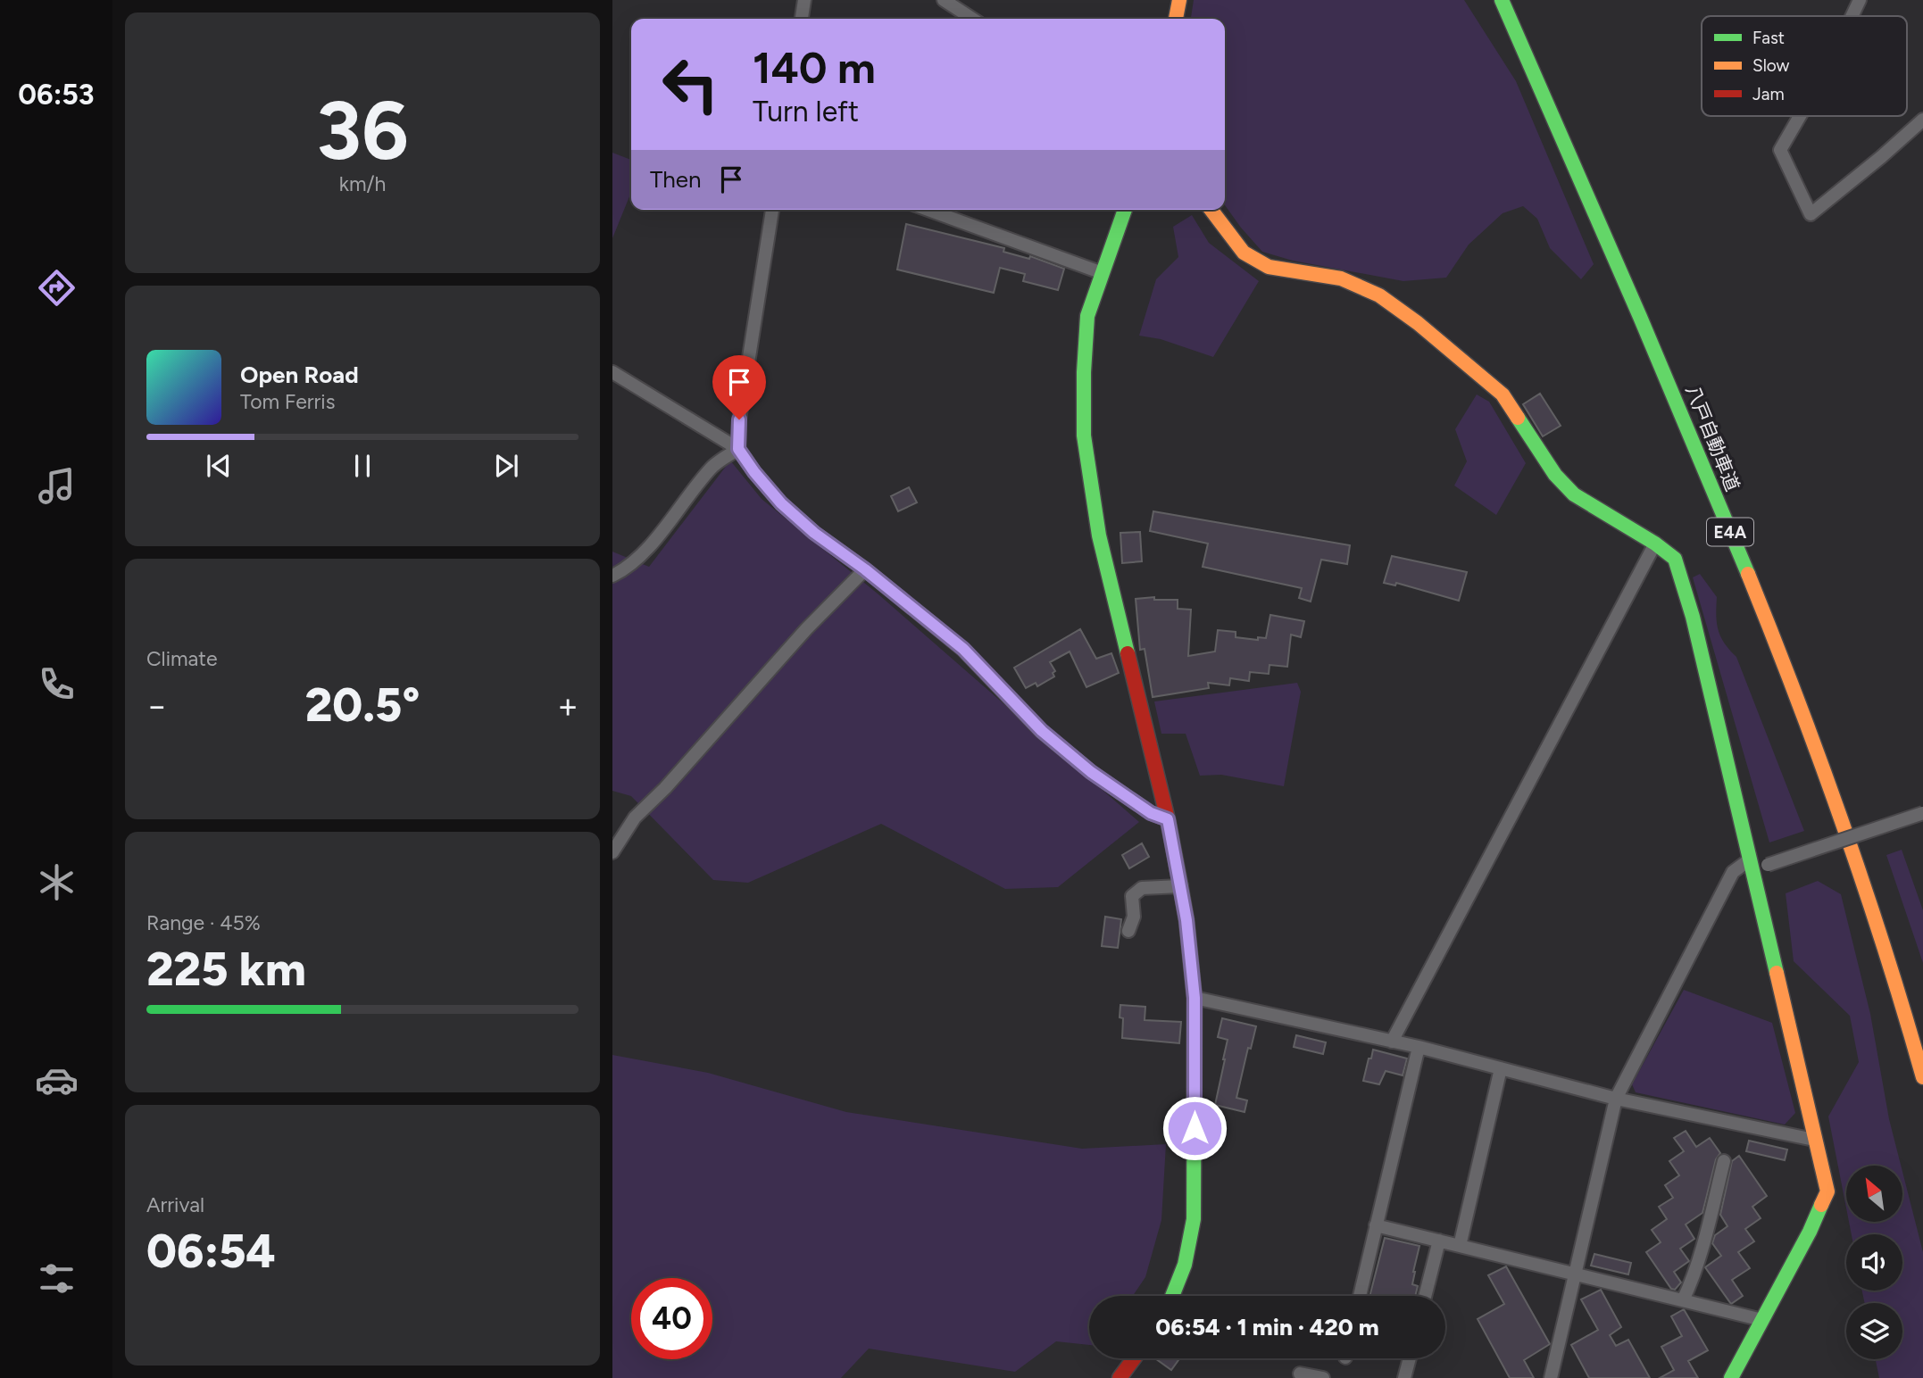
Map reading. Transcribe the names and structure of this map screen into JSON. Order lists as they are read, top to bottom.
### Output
{
  "streets": {
    "main road": ["八戸自動車道", "E4A"]
  },
  "legend": ["Fast", "Slow", "Jam"],
  "north": "top left",
  "page": {
    "tabs": "06:53",
    "tile": [
      ["36", "km/h"],
      "Climate",
      ["Range · 45%", "225 km"],
      ["Arrival", "06:54"]
    ],
    "turn": ["140 m", "Turn left"],
    "then": "Then",
    "song": ["Open Road", "Tom Ferris"],
    "heat": ["−", "20.5°", "+"],
    "limit": "40",
    "trip": "06:54 · 1 min · 420 m"
  }
}
